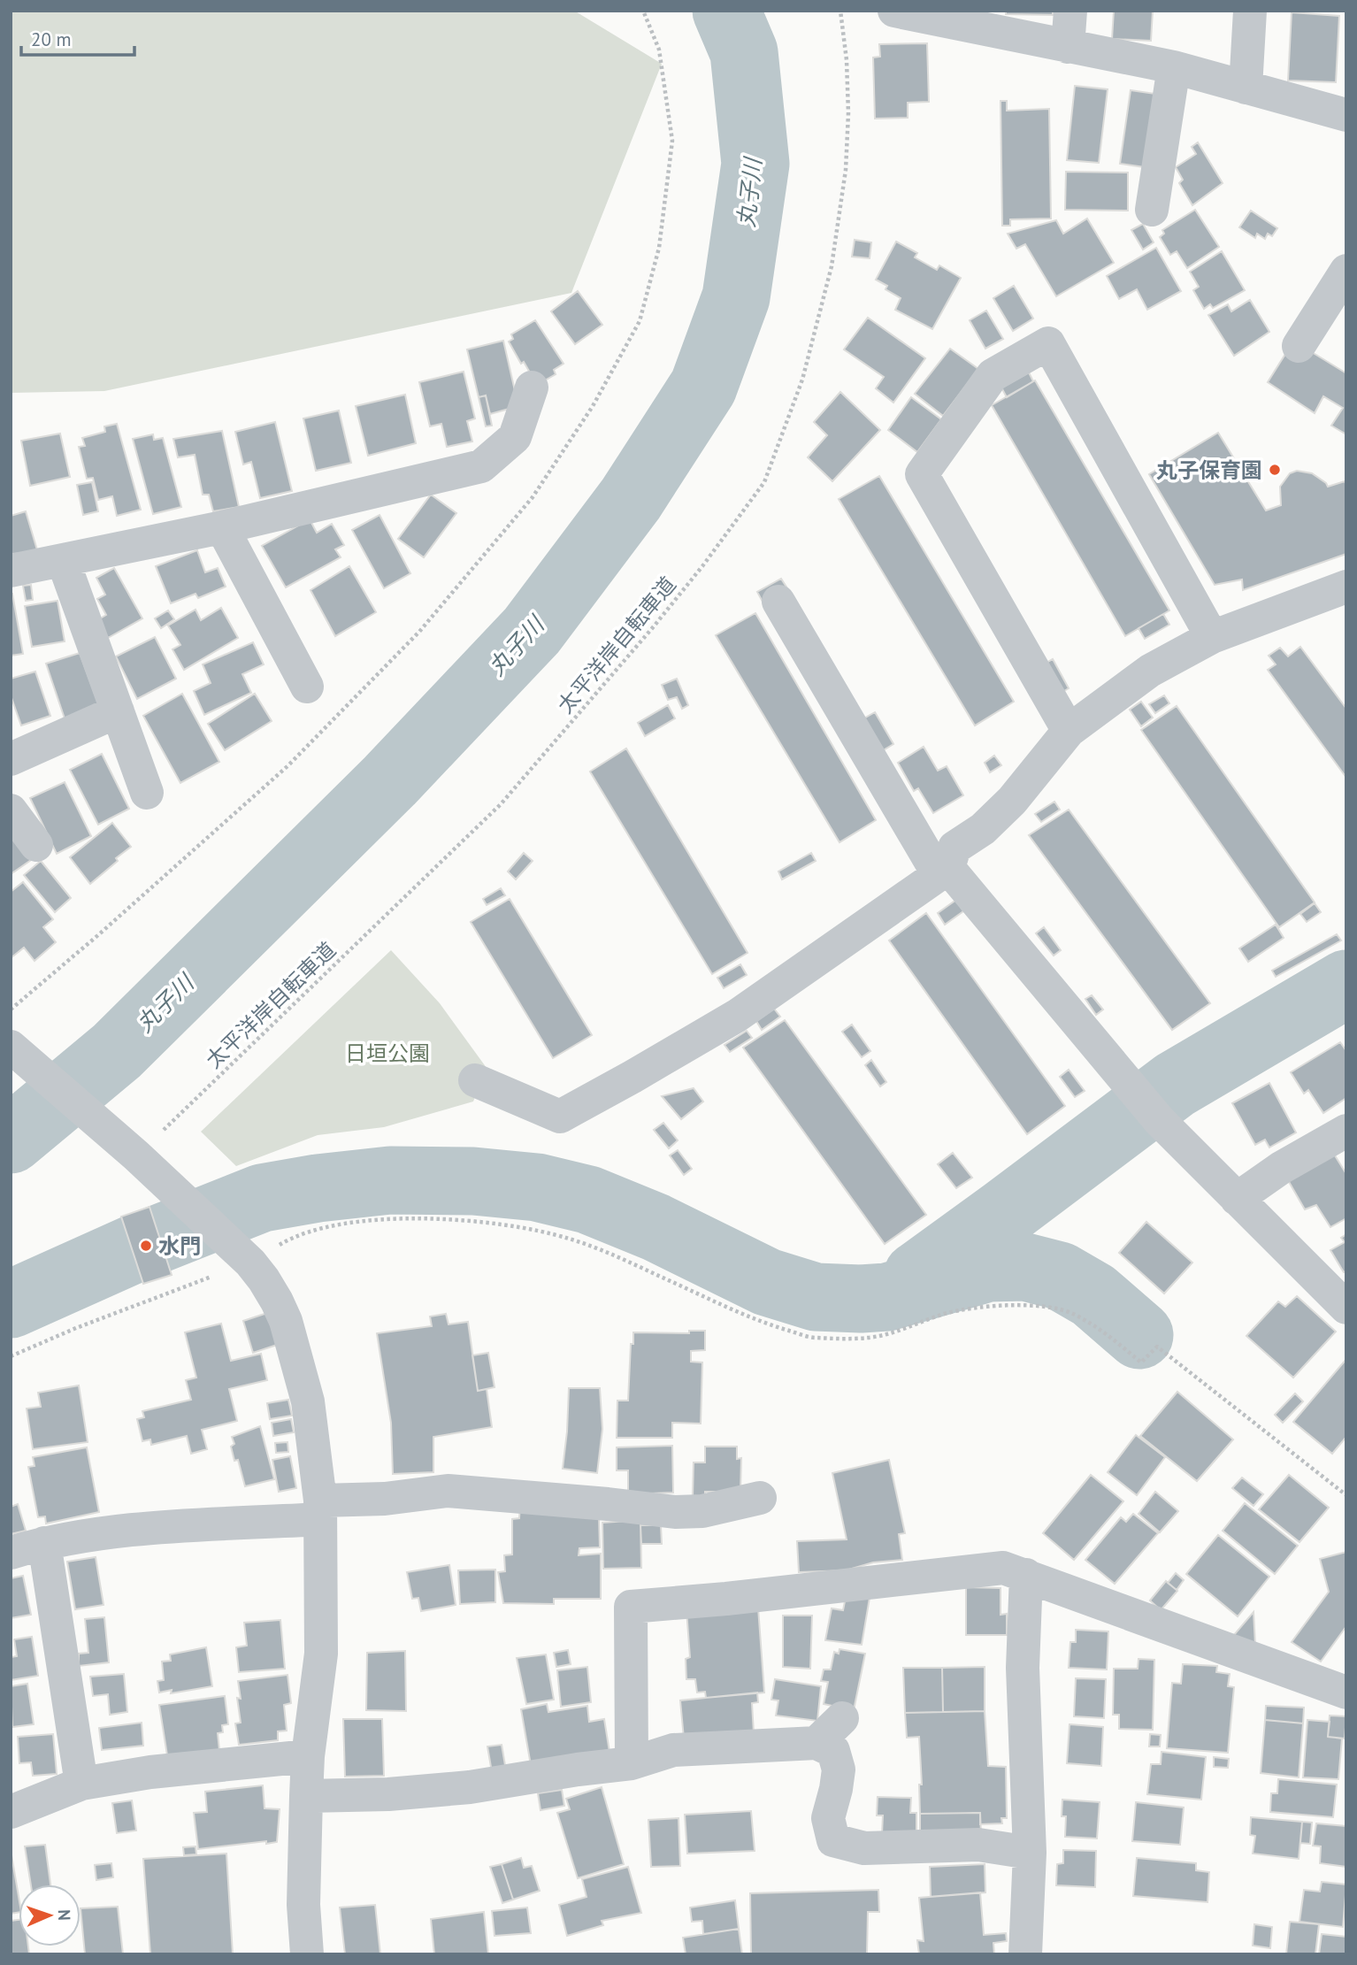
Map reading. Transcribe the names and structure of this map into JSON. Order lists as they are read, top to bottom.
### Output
{
  "streets": {
    "path": ["太平洋岸自転車道"]
  },
  "water": ["丸子川"],
  "parks": ["日垣公園"],
  "places": ["丸子保育園", "水門"],
  "scale_bar": "20 m",
  "north": "right"
}
